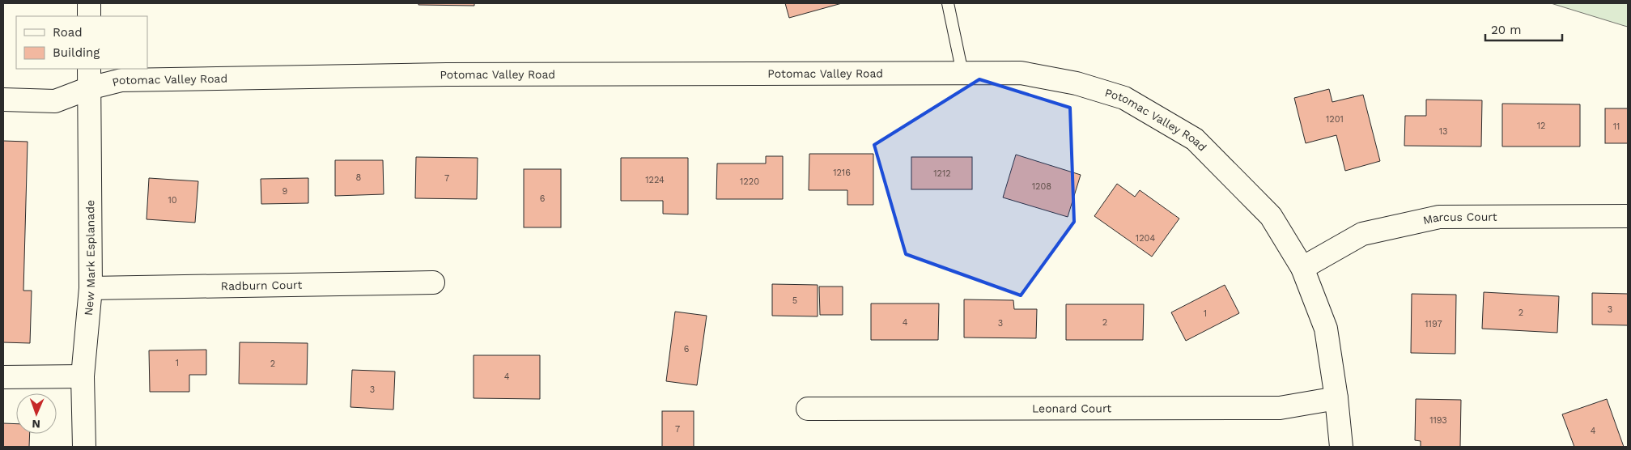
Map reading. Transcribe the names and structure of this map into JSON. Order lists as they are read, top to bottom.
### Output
{
  "streets": {
    "street": [
      "Potomac Valley Road",
      "Marcus Court",
      "New Mark Esplanade",
      "Radburn Court",
      "Leonard Court"
    ]
  },
  "crossings": [
    ["Potomac Valley Road", "Marcus Court"],
    ["Potomac Valley Road", "New Mark Esplanade"],
    ["Potomac Valley Road", "Leonard Court"],
    ["New Mark Esplanade", "Radburn Court"]
  ],
  "house_numbers": [
    "1201",
    "12",
    "11",
    "13",
    "1216",
    "1212",
    "8",
    "7",
    "1224",
    "1220",
    "1208",
    "9",
    "6",
    "10",
    "1204",
    "5",
    "3",
    "2",
    "1",
    "4",
    "2",
    "3",
    "1197",
    "6",
    "1",
    "2",
    "4",
    "3",
    "1193",
    "7",
    "4"
  ],
  "legend": ["Road", "Building"],
  "scale_bar": "20 m",
  "north": "bottom"
}
